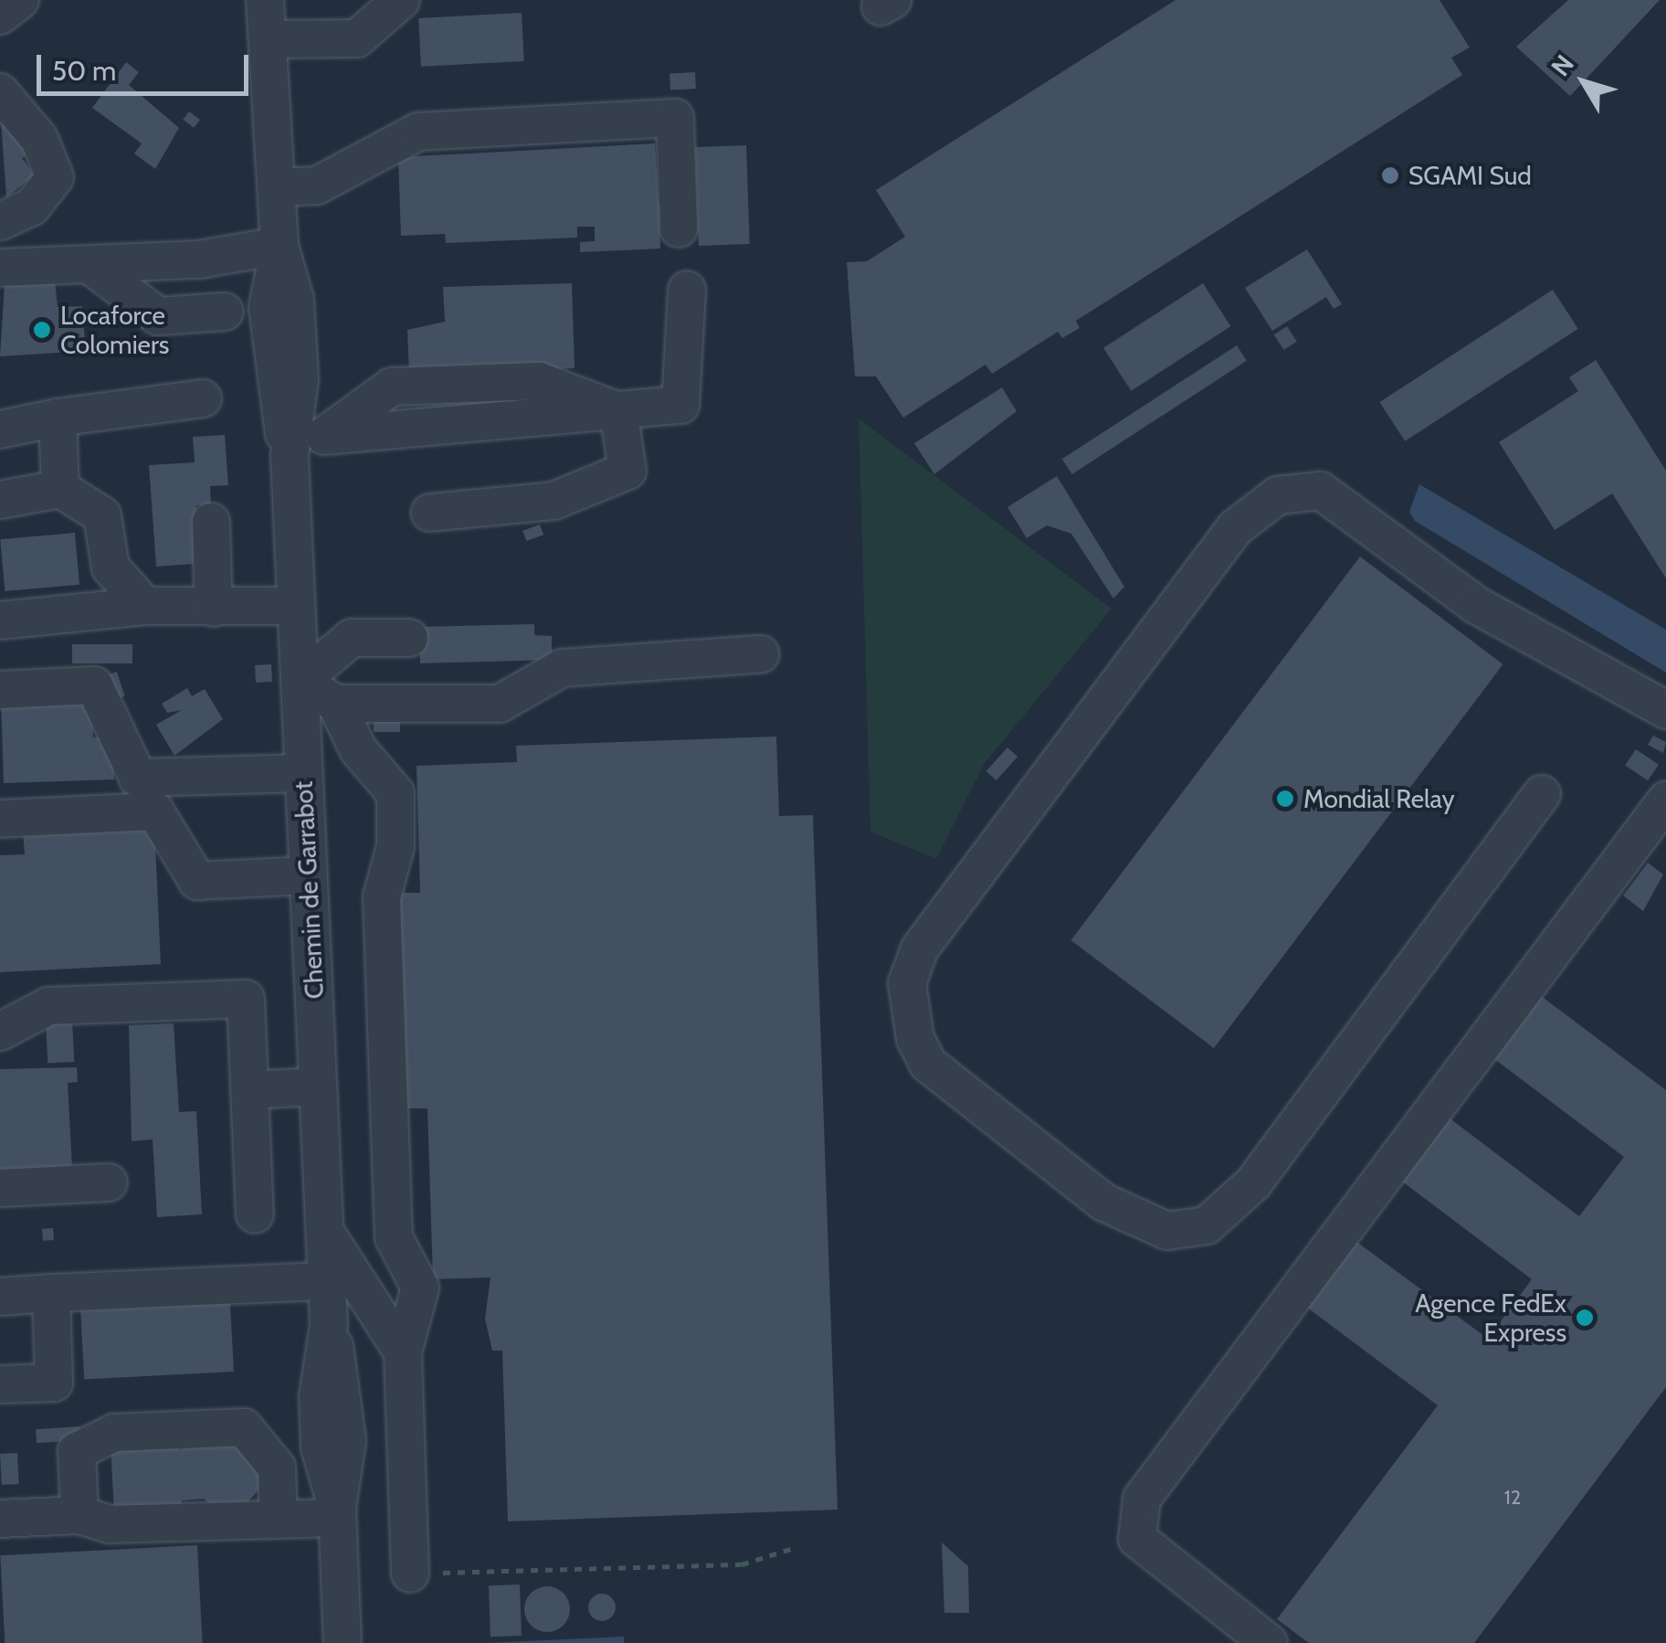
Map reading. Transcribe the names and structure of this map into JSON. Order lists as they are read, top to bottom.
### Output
{
  "streets": {
    "street": ["Chemin de Garrabot"]
  },
  "places": [
    "SGAMI Sud",
    "Locaforce Colomiers",
    "Mondial Relay",
    "Agence FedEx Express"
  ],
  "house_numbers": ["12"],
  "scale_bar": "50 m",
  "north": "top left"
}
